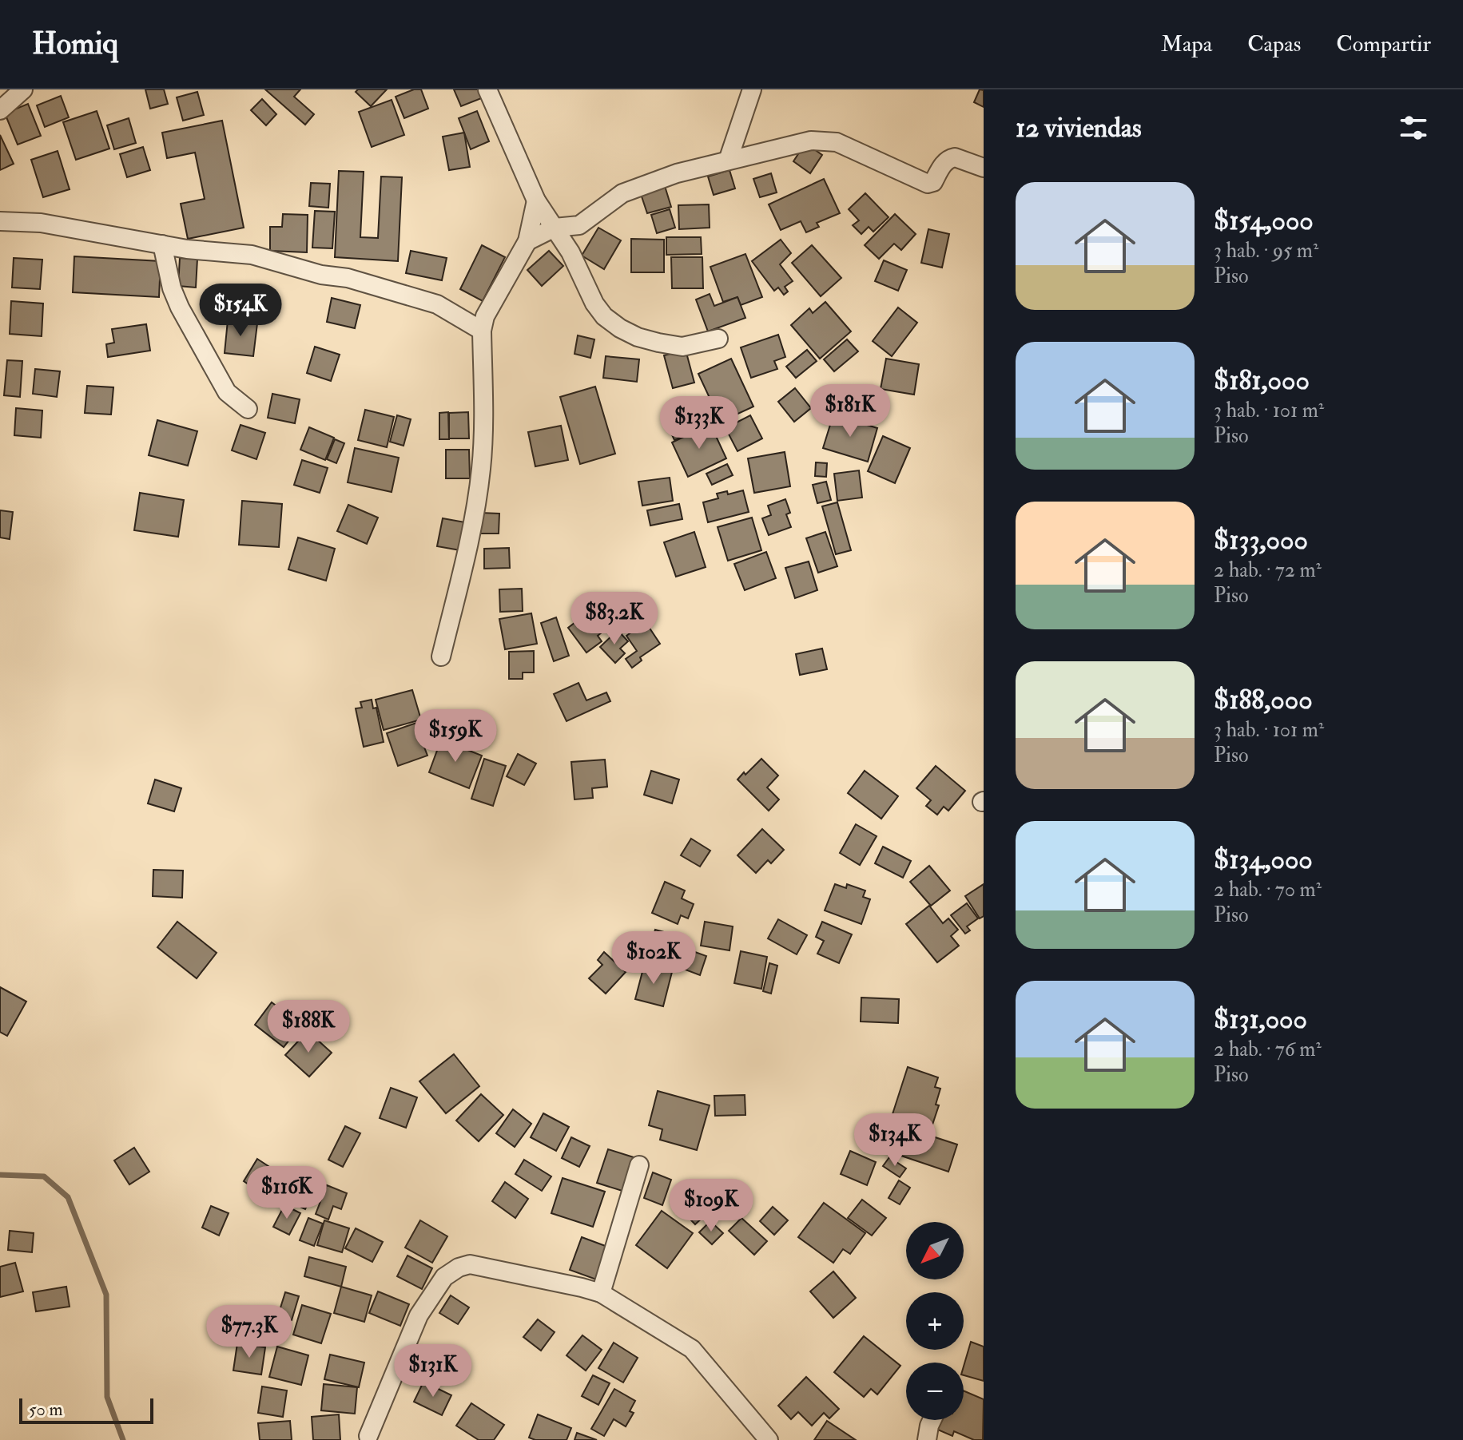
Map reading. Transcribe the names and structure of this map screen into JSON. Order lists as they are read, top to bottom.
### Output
{
  "scale_bar": "50 m",
  "north": "bottom left",
  "page": {
    "header": "Homiq",
    "nav": ["Mapa", "Capas", "Compartir"],
    "heading": "12 viviendas",
    "list": [
      {
        "name": "$154,000",
        "note": "3 hab. · 95 m² · Piso"
      },
      {
        "name": "$181,000",
        "note": "3 hab. · 101 m² · Piso"
      },
      {
        "name": "$133,000",
        "note": "2 hab. · 72 m² · Piso"
      },
      {
        "name": "$188,000",
        "note": "3 hab. · 101 m² · Piso"
      },
      {
        "name": "$134,000",
        "note": "2 hab. · 70 m² · Piso"
      },
      {
        "name": "$131,000",
        "note": "2 hab. · 76 m² · Piso"
      }
    ],
    "price": [
      "$154K",
      "$181K",
      "$133K",
      "$83.2K",
      "$159K",
      "$102K",
      "$188K",
      "$134K",
      "$116K",
      "$109K",
      "$77.3K",
      "$131K"
    ],
    "map_buttons": ["+", "−"],
    "scale": "50 m"
  }
}
